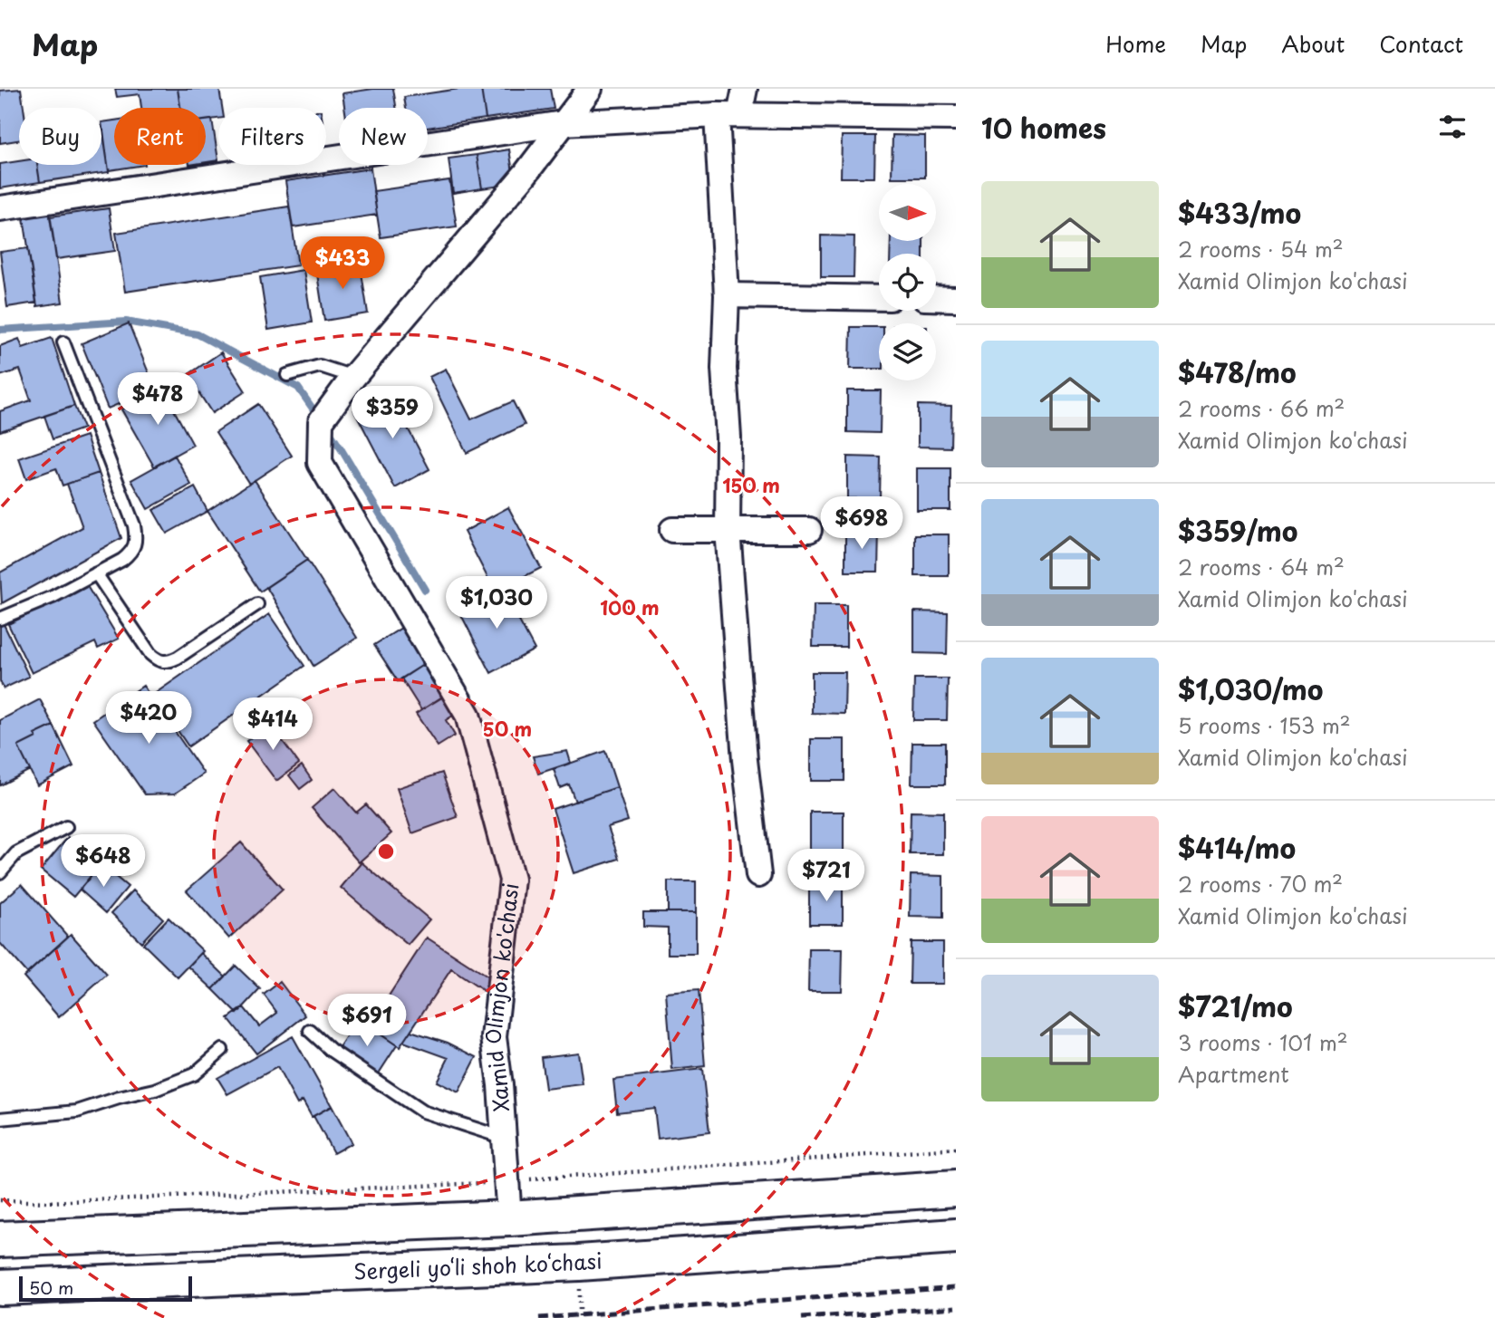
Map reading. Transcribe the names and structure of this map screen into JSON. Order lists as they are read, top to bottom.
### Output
{
  "streets": {
    "main road": ["Sergeli yo‘li shoh ko‘chasi"],
    "street": ["Xamid Olimjon ko'chasi"]
  },
  "scale_bar": "50 m",
  "north": "right",
  "page": {
    "header": "Map",
    "nav": [
      "Home",
      "Map",
      "About",
      "Contact"
    ],
    "heading": "10 homes",
    "chip": [
      "Buy",
      "Rent",
      "Filters",
      "New"
    ],
    "list": [
      {
        "name": "$433/mo",
        "note": "2 rooms · 54 m² · Xamid Olimjon ko'chasi"
      },
      {
        "name": "$478/mo",
        "note": "2 rooms · 66 m² · Xamid Olimjon ko'chasi"
      },
      {
        "name": "$359/mo",
        "note": "2 rooms · 64 m² · Xamid Olimjon ko'chasi"
      },
      {
        "name": "$1,030/mo",
        "note": "5 rooms · 153 m² · Xamid Olimjon ko'chasi"
      },
      {
        "name": "$414/mo",
        "note": "2 rooms · 70 m² · Xamid Olimjon ko'chasi"
      },
      {
        "name": "$721/mo",
        "note": "3 rooms · 101 m² · Apartment"
      }
    ],
    "price": [
      "$433",
      "$478",
      "$359",
      "$698",
      "$1,030",
      "$420",
      "$414",
      "$648",
      "$721",
      "$691"
    ],
    "scale": "50 m"
  },
  "rings": ["150 m", "100 m", "50 m"]
}
